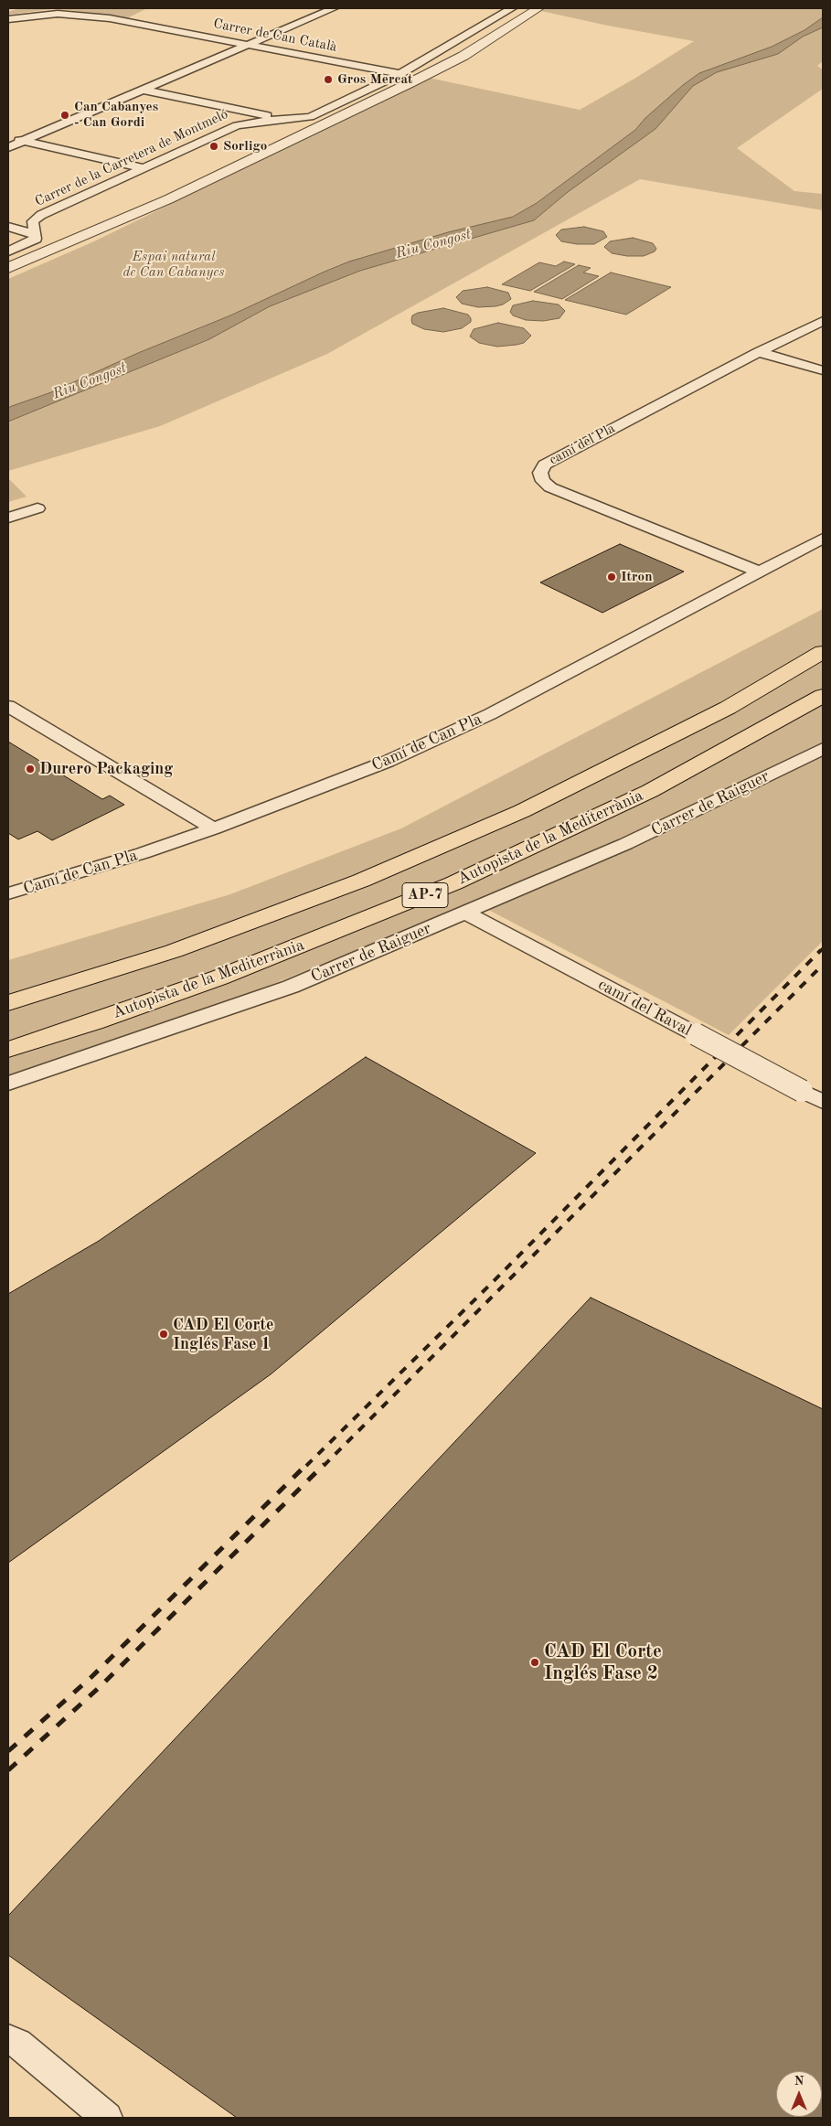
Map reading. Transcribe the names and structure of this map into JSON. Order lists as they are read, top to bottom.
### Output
{
  "streets": {
    "highway": ["Autopista de la Mediterrània", "AP-7"],
    "street": [
      "Carrer de Can Català",
      "Carrer de la Carretera de Montmeló",
      "camí del Pla",
      "Camí de Can Pla",
      "Carrer de Raiguer",
      "camí del Raval"
    ]
  },
  "crossings": [
    ["Carrer de Can Català", "Carrer de la Carretera de Montmeló"],
    ["camí del Pla", "Camí de Can Pla"],
    ["Carrer de Raiguer", "camí del Raval"]
  ],
  "water": ["Riu Congost"],
  "parks": ["Espai natural de Can Cabanyes"],
  "places": [
    "Gros Mercat",
    "Can Cabanyes - Can Gordi",
    "Sorligo",
    "Itron",
    "Durero Packaging",
    "CAD El Corte Inglés Fase 1",
    "CAD El Corte Inglés Fase 2"
  ],
  "north": "top"
}
